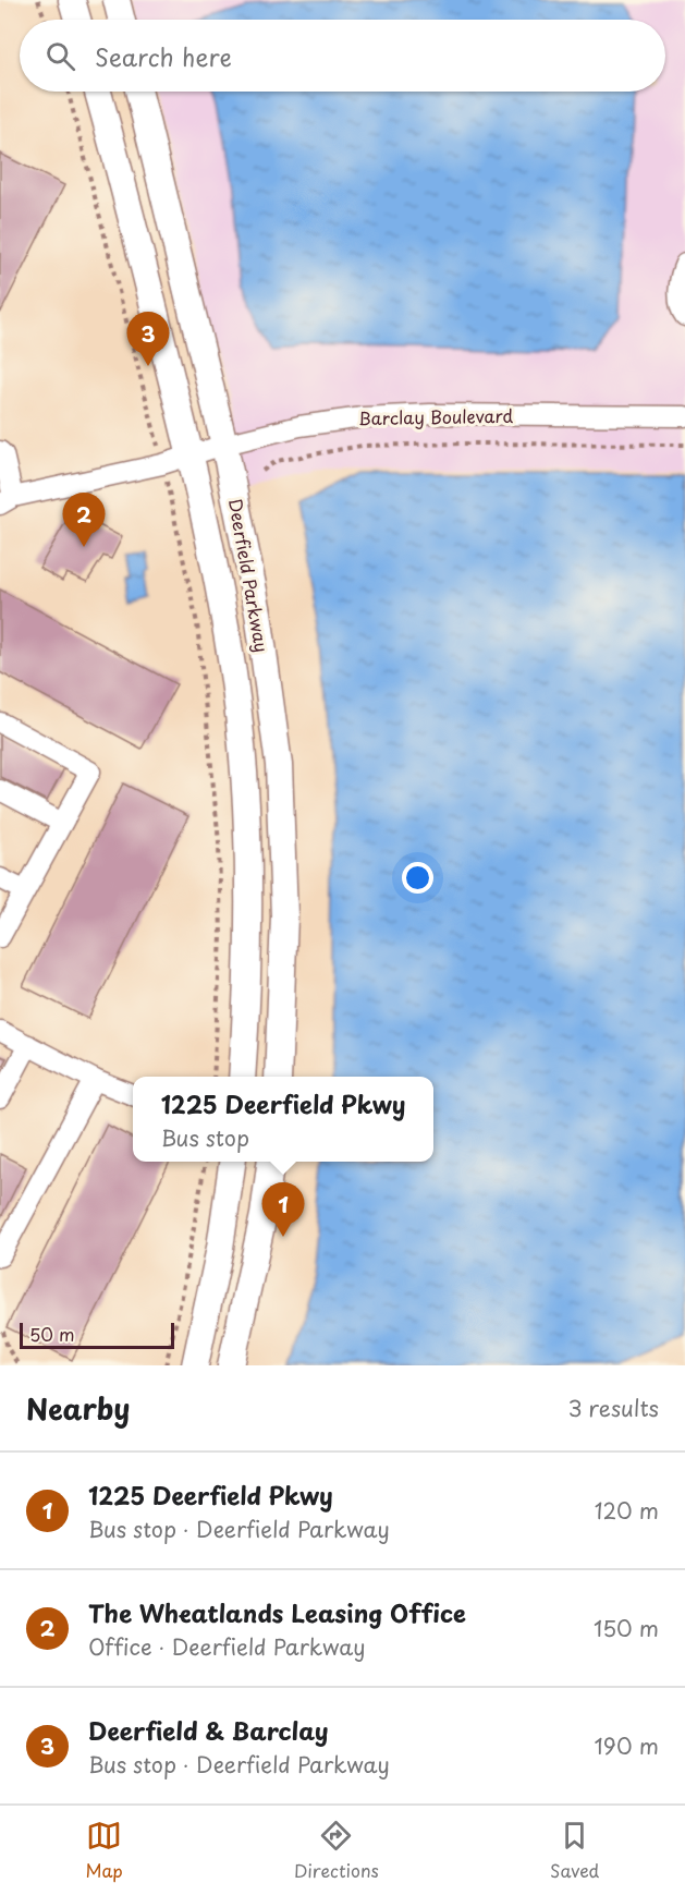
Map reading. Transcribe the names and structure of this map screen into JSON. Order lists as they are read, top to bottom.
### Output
{
  "streets": {
    "main road": ["Deerfield Parkway"],
    "street": ["Barclay Boulevard"]
  },
  "crossings": [
    ["Barclay Boulevard", "Deerfield Parkway"]
  ],
  "scale_bar": "50 m",
  "page": {
    "search": "Search here",
    "pins": ["3", "2", "1"],
    "popup": ["1225 Deerfield Pkwy", "Bus stop"],
    "scale": "50 m",
    "heading": ["Nearby", "3 results"],
    "list": [
      {
        "mark": "1",
        "name": "1225 Deerfield Pkwy",
        "note": "Bus stop · Deerfield Parkway",
        "value": "120 m"
      },
      {
        "mark": "2",
        "name": "The Wheatlands Leasing Office",
        "note": "Office · Deerfield Parkway",
        "value": "150 m"
      },
      {
        "mark": "3",
        "name": "Deerfield & Barclay",
        "note": "Bus stop · Deerfield Parkway",
        "value": "190 m"
      }
    ],
    "nav": ["Map", "Directions", "Saved"]
  }
}
